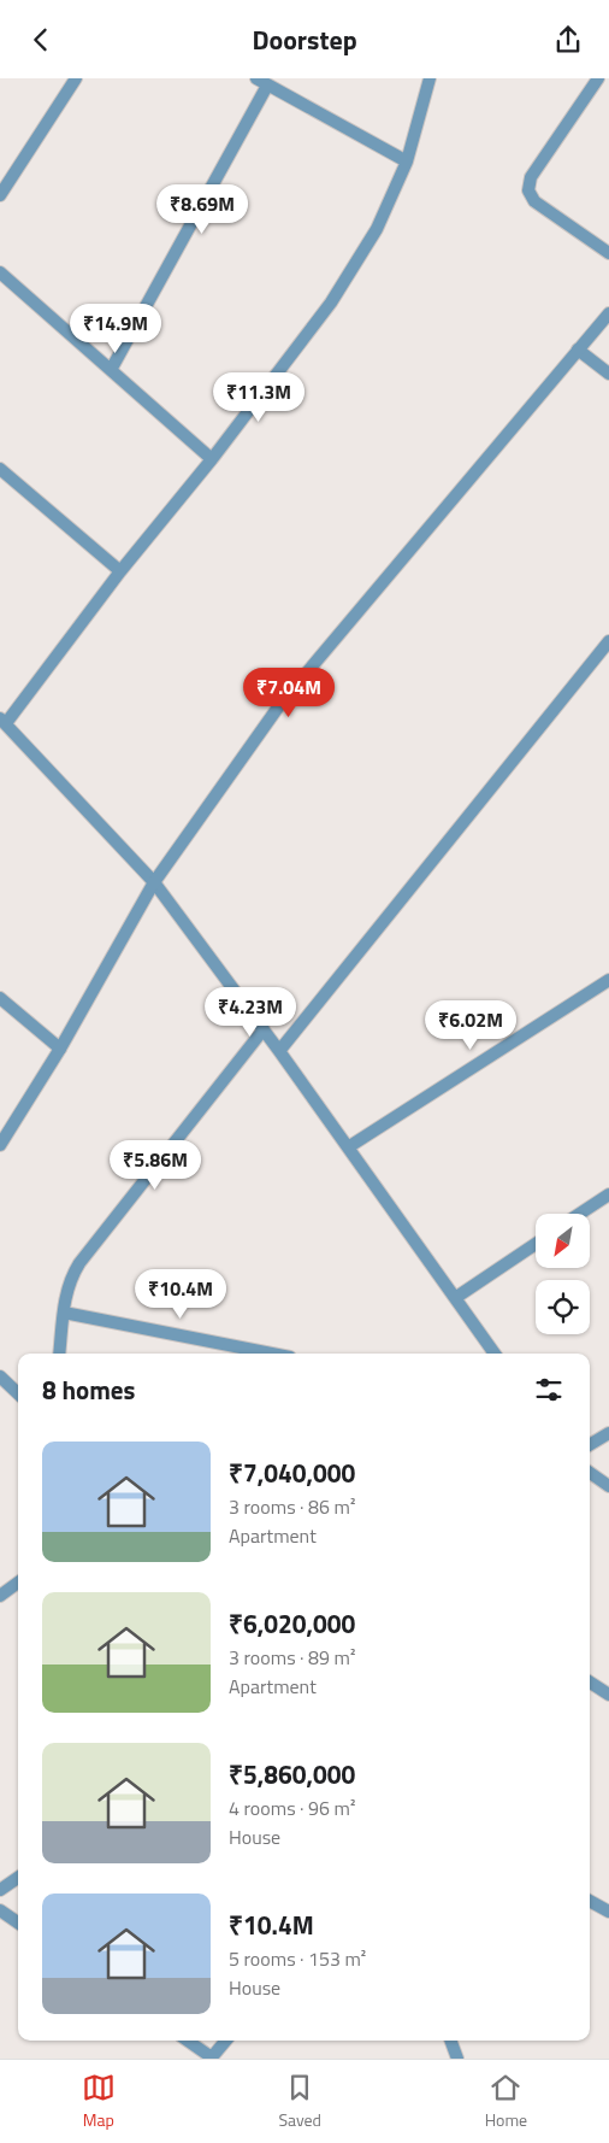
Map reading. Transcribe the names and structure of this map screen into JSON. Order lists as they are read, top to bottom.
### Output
{
  "north": "bottom left",
  "page": {
    "header": "Doorstep",
    "price": [
      "₹8.69M",
      "₹14.9M",
      "₹11.3M",
      "₹7.04M",
      "₹4.23M",
      "₹6.02M",
      "₹5.86M",
      "₹10.4M"
    ],
    "heading": "8 homes",
    "list": [
      {
        "name": "₹7,040,000",
        "note": "3 rooms · 86 m² · Apartment"
      },
      {
        "name": "₹6,020,000",
        "note": "3 rooms · 89 m² · Apartment"
      },
      {
        "name": "₹5,860,000",
        "note": "4 rooms · 96 m² · House"
      },
      {
        "name": "₹10.4M",
        "note": "5 rooms · 153 m² · House"
      }
    ],
    "tabs": ["Map", "Saved", "Home"]
  }
}
